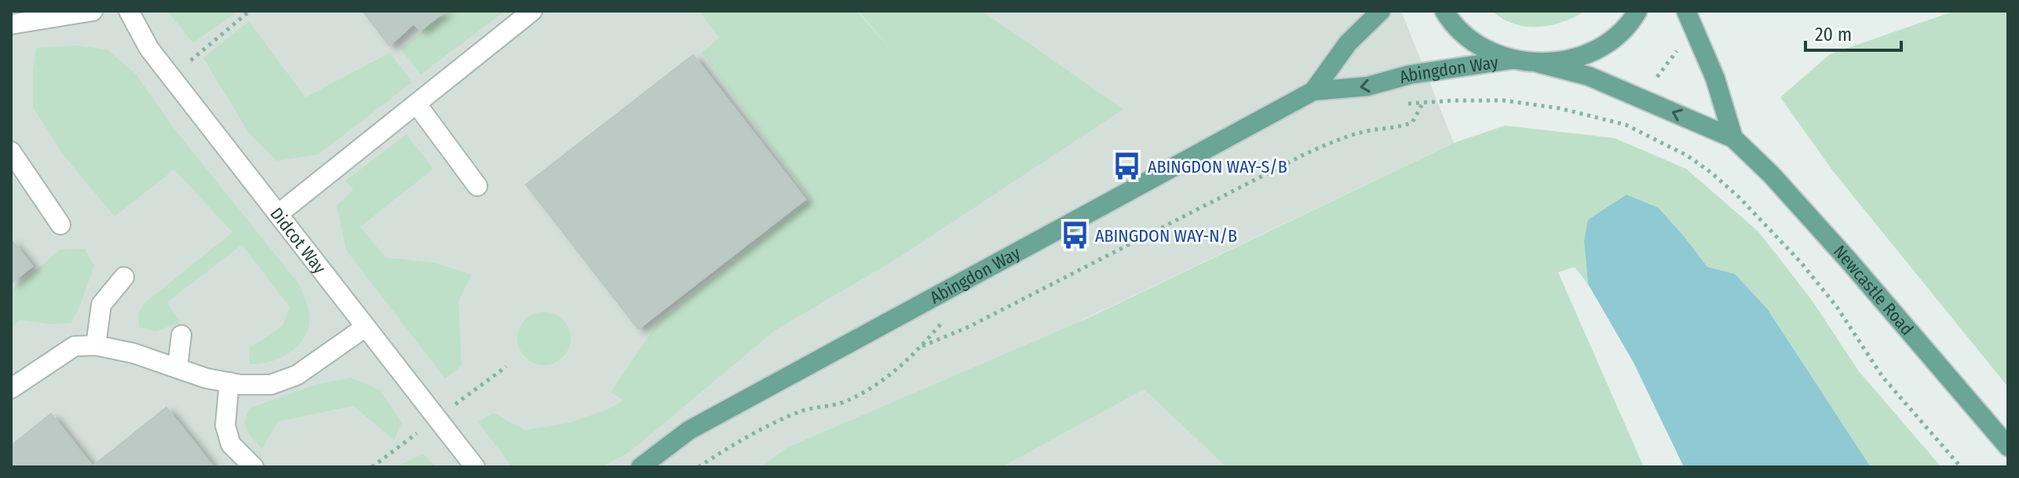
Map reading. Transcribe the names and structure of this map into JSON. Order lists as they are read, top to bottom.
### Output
{
  "streets": {
    "main road": ["Abingdon Way", "Newcastle Road"],
    "lane": ["Didcot Way"]
  },
  "places": {
    "bus stop": ["ABINGDON WAY-S/B", "ABINGDON WAY-N/B"]
  },
  "scale_bar": "20 m"
}
